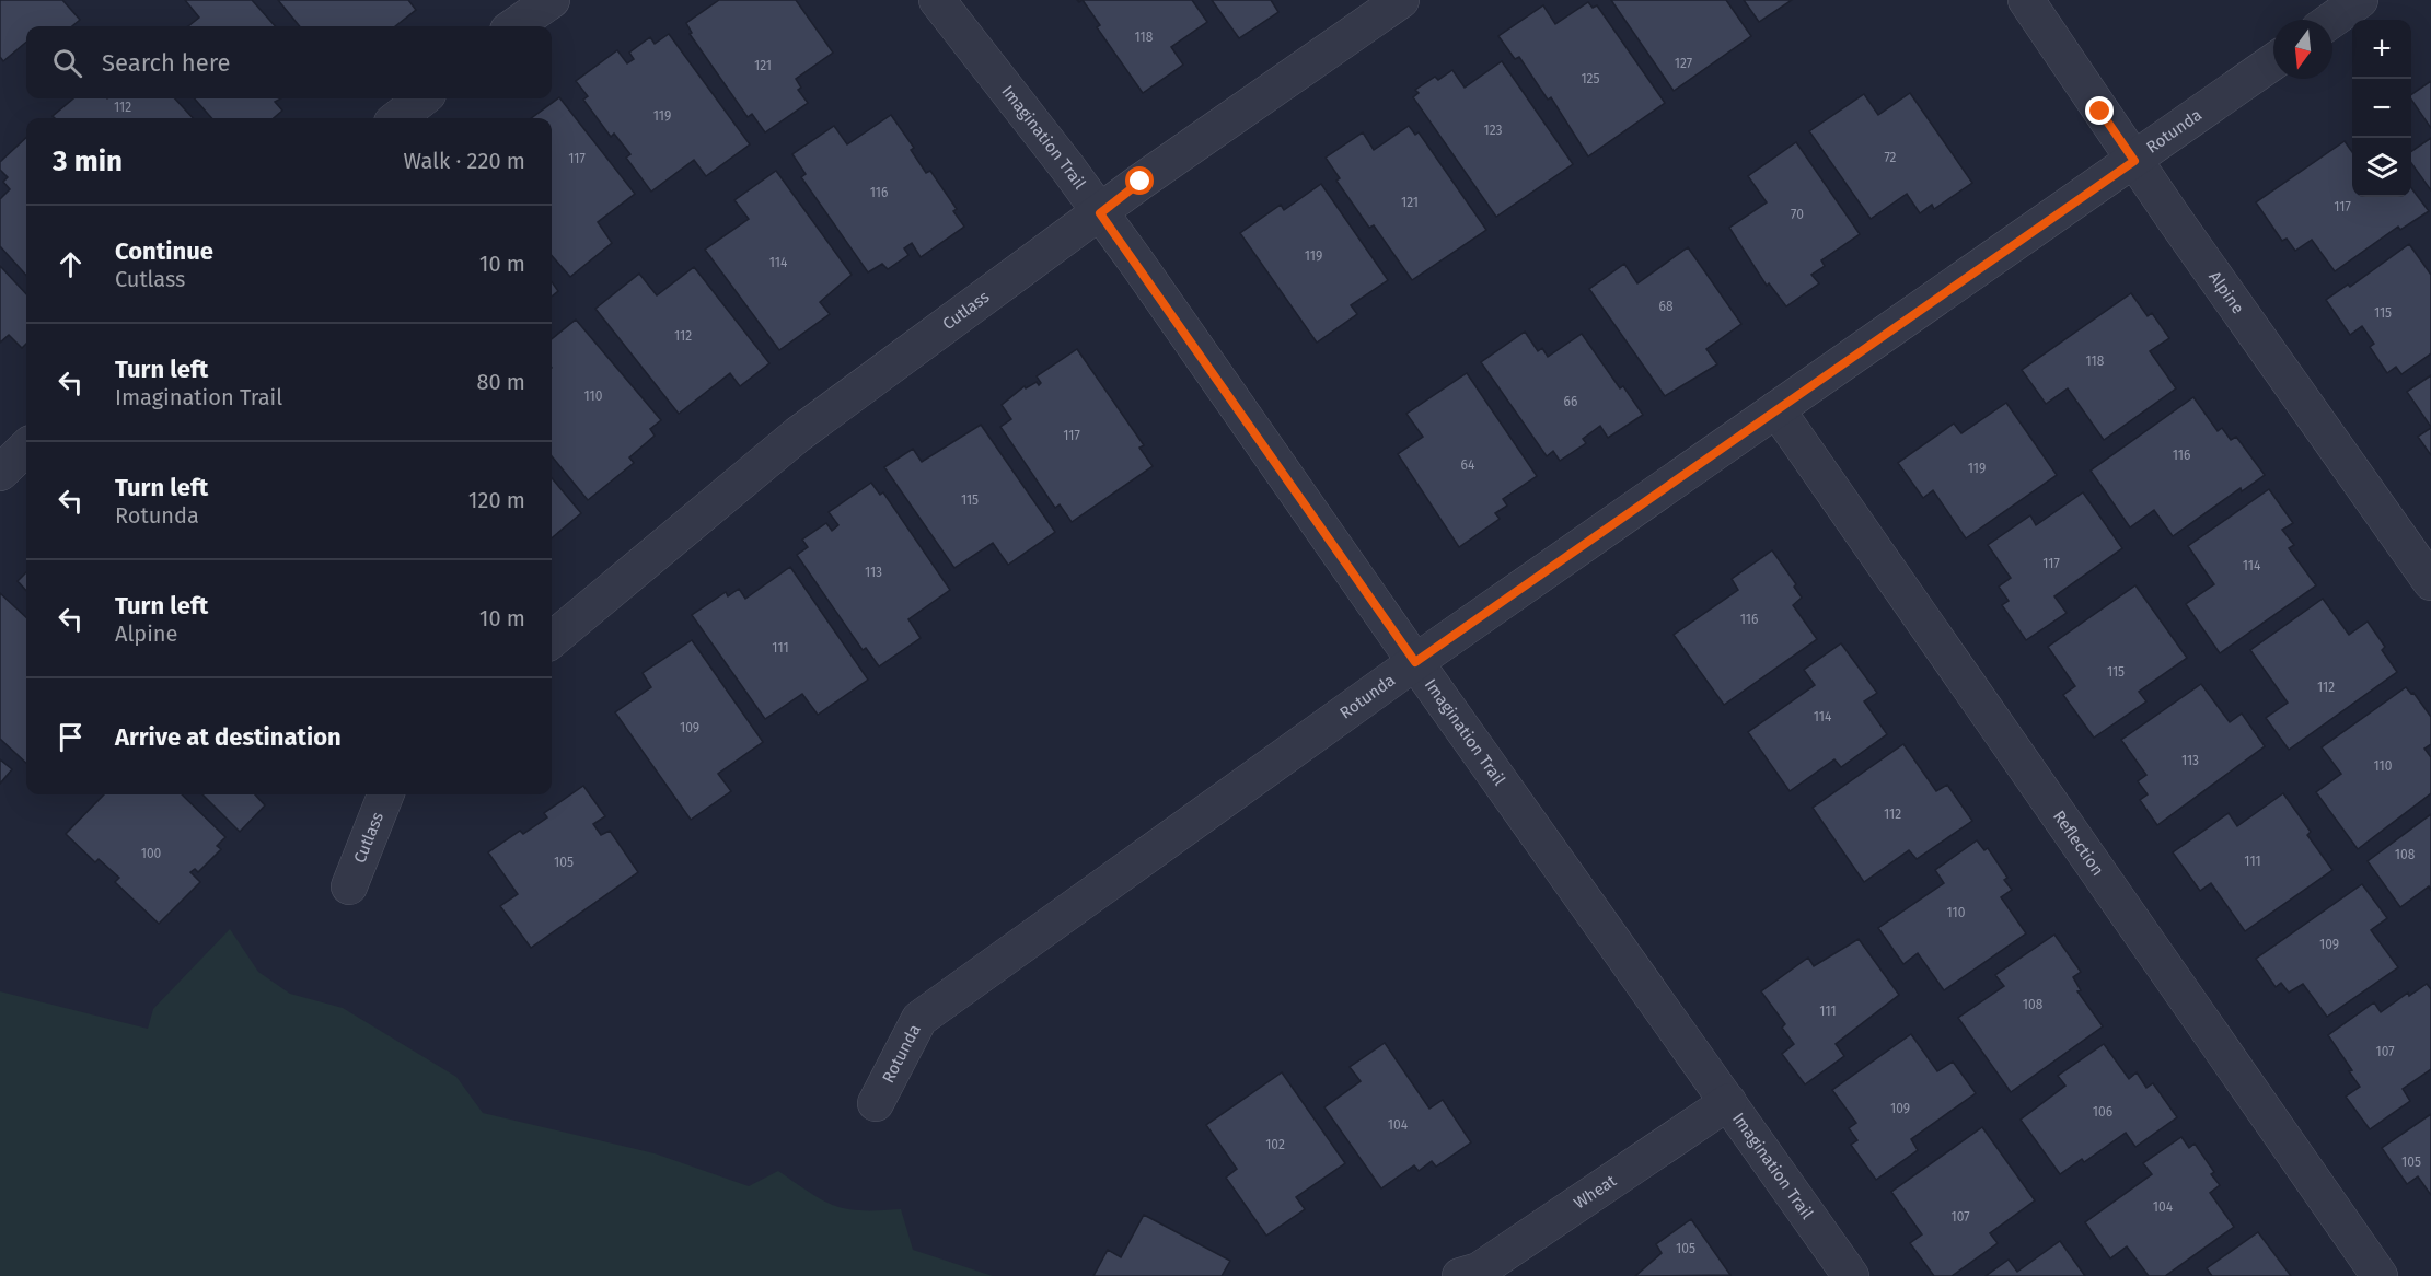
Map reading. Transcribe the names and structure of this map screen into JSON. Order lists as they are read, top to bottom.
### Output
{
  "streets": {
    "street": [
      "Rotunda",
      "Imagination Trail",
      "Alpine",
      "Cutlass",
      "Reflection",
      "Wheat"
    ]
  },
  "crossings": [
    ["Rotunda", "Imagination Trail"],
    ["Rotunda", "Alpine"],
    ["Rotunda", "Reflection"],
    ["Imagination Trail", "Cutlass"],
    ["Imagination Trail", "Wheat"]
  ],
  "house_numbers": [
    "118",
    "127",
    "121",
    "125",
    "112",
    "119",
    "123",
    "72",
    "117",
    "116",
    "121",
    "117",
    "70",
    "119",
    "114",
    "68",
    "115",
    "112",
    "118",
    "110",
    "66",
    "117",
    "116",
    "64",
    "119",
    "115",
    "117",
    "114",
    "113",
    "116",
    "111",
    "115",
    "112",
    "114",
    "109",
    "113",
    "110",
    "112",
    "100",
    "108",
    "111",
    "105",
    "110",
    "109",
    "108",
    "111",
    "107",
    "109",
    "106",
    "104",
    "102",
    "105",
    "104",
    "107",
    "105"
  ],
  "north": "bottom",
  "page": {
    "map_buttons": ["+", "−"],
    "search": "Search here",
    "heading": ["3 min", "Walk · 220 m"],
    "list": [
      ["Continue", "Cutlass", "10 m"],
      ["Turn left", "Imagination Trail", "80 m"],
      ["Turn left", "Rotunda", "120 m"],
      ["Turn left", "Alpine", "10 m"],
      "Arrive at destination"
    ]
  }
}
